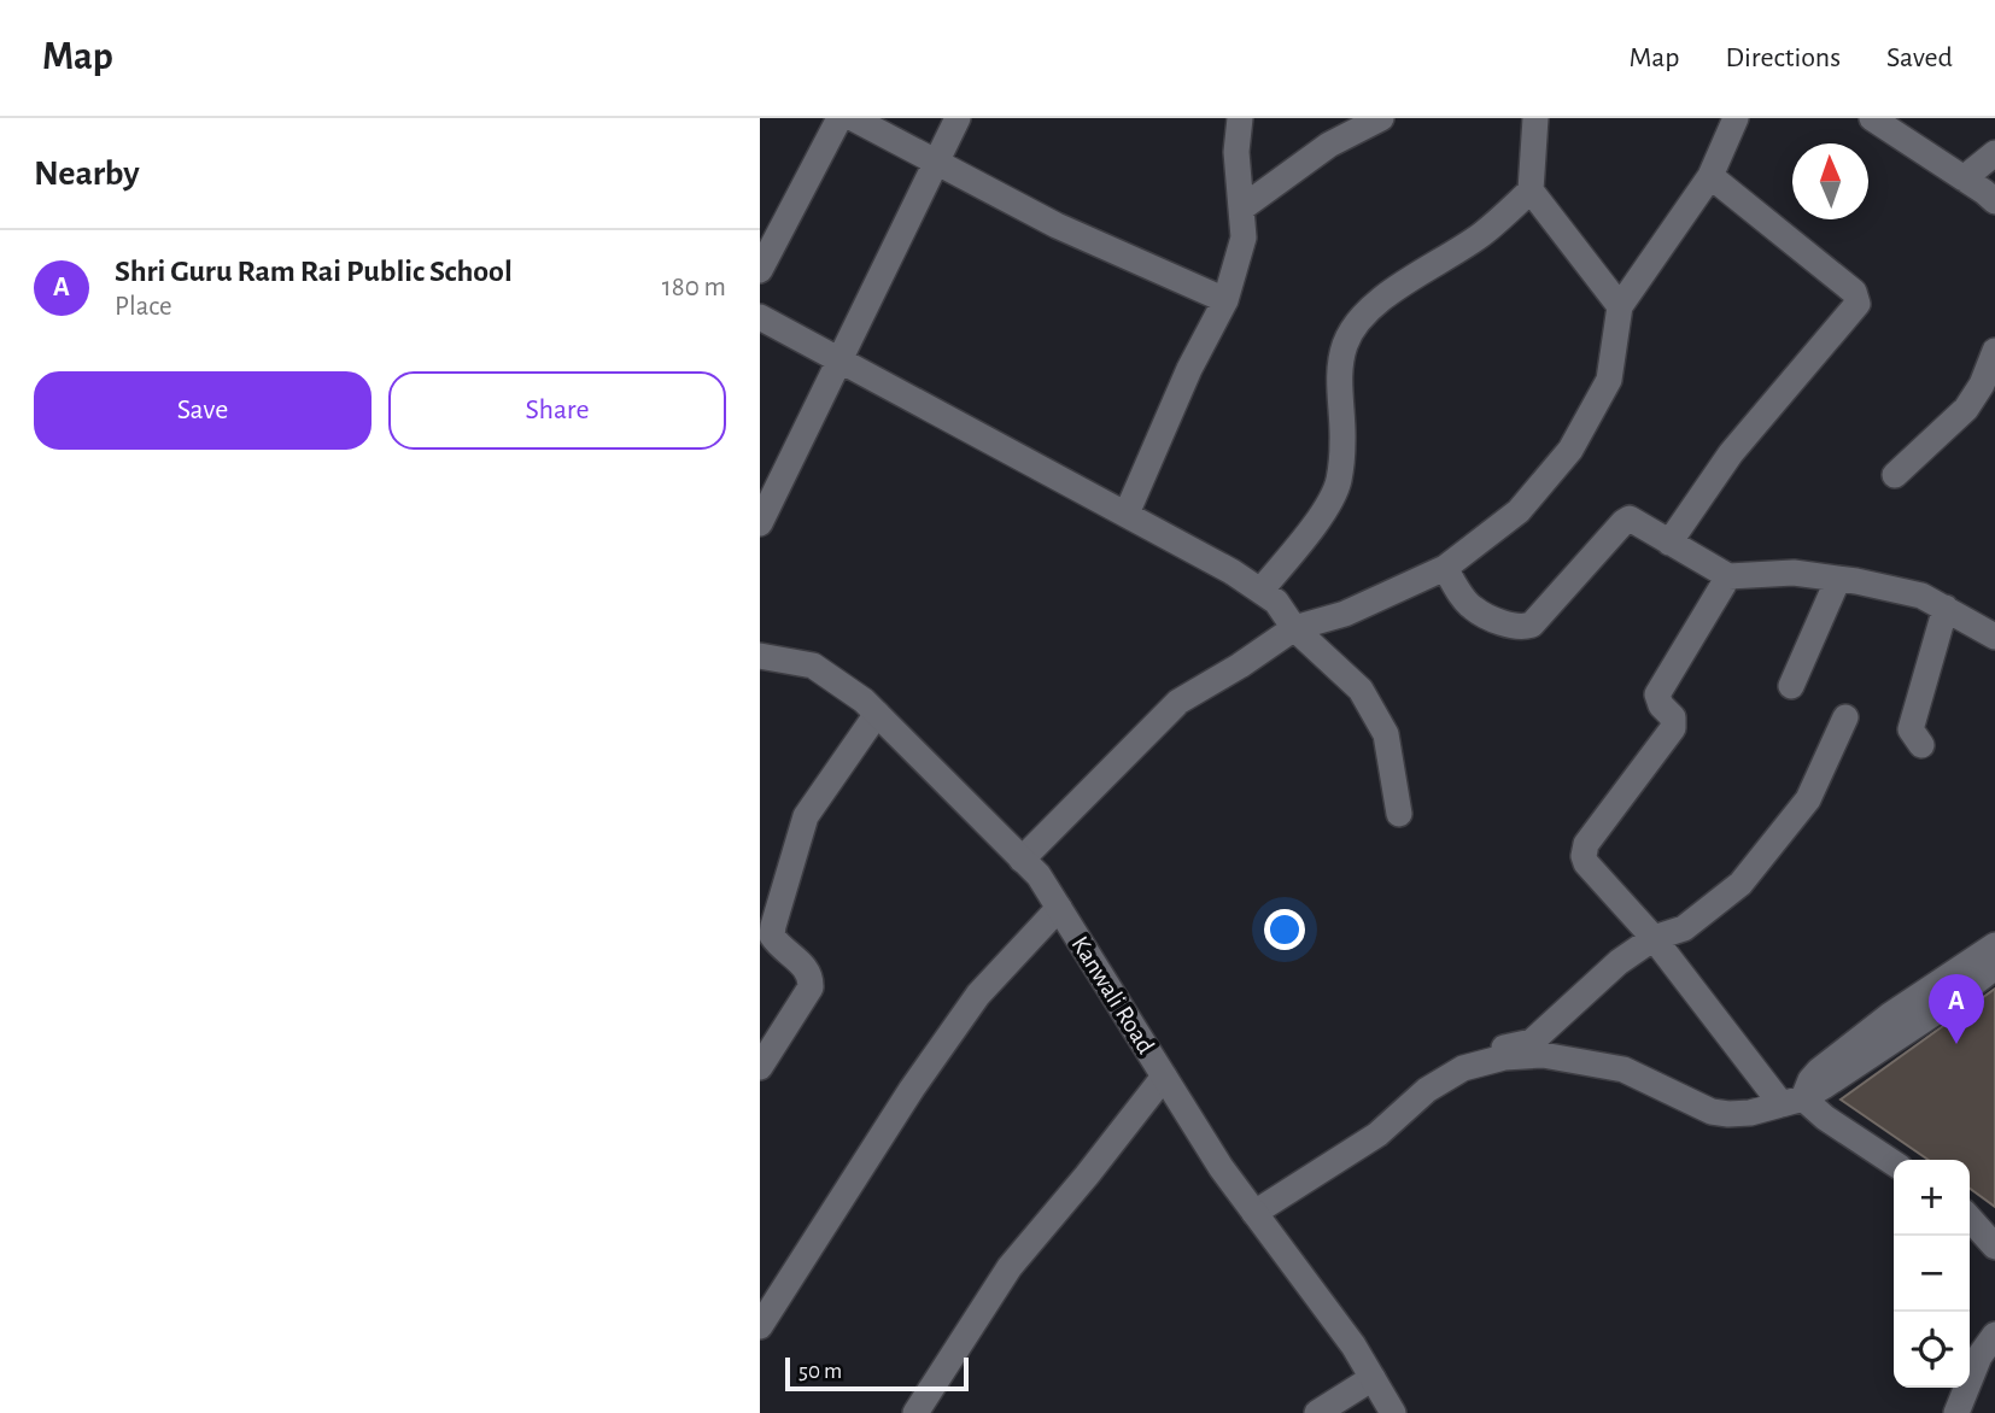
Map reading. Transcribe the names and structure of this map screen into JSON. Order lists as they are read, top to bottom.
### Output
{
  "streets": {
    "street": ["Kanwali Road"]
  },
  "scale_bar": "50 m",
  "north": "top",
  "page": {
    "header": "Map",
    "nav": ["Map", "Directions", "Saved"],
    "heading": "Nearby",
    "list": [
      {
        "mark": "A",
        "name": "Shri Guru Ram Rai Public School",
        "note": "Place",
        "value": "180 m"
      }
    ],
    "buttons": ["Save", "Share"],
    "pins": "A",
    "map_buttons": ["+", "−"],
    "scale": "50 m"
  }
}
